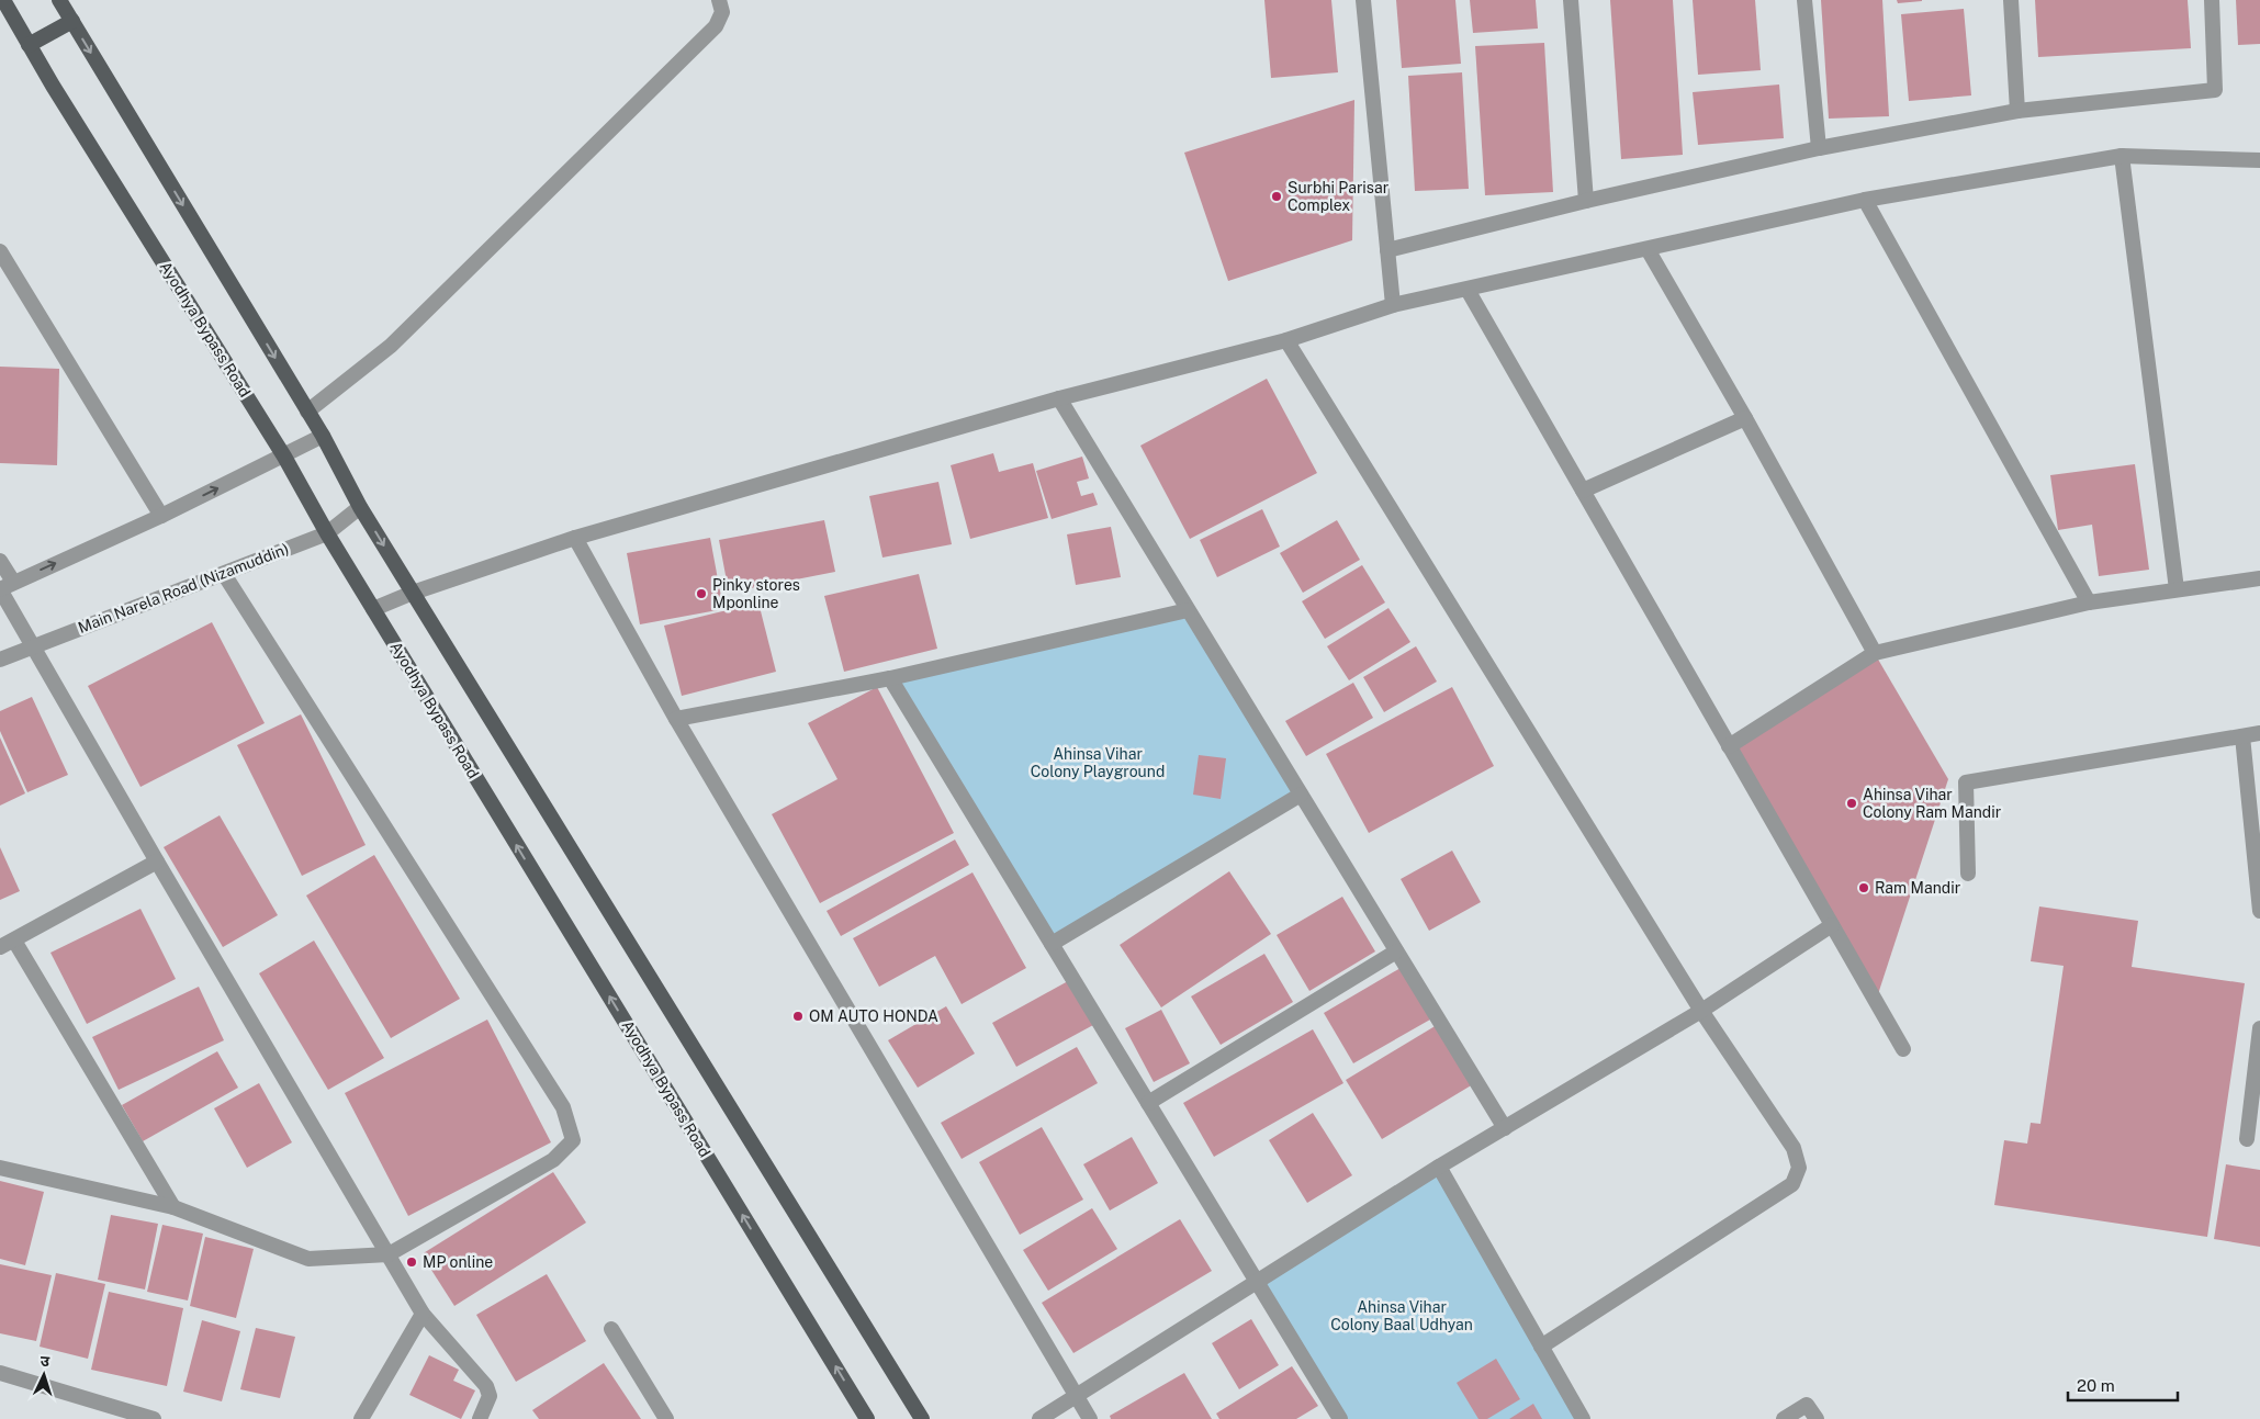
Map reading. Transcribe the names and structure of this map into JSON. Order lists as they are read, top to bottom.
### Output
{
  "streets": {
    "main road": ["Ayodhya Bypass Road"],
    "street": ["Main Narela Road (Nizamuddin)"]
  },
  "crossings": [
    ["Ayodhya Bypass Road", "Main Narela Road (Nizamuddin)"]
  ],
  "parks": ["Ahinsa Vihar Colony Playground", "Ahinsa Vihar Colony Baal Udhyan"],
  "places": [
    "Surbhi Parisar Complex",
    "Pinky stores Mponline",
    "Ahinsa Vihar Colony Ram Mandir",
    "Ram Mandir",
    "OM AUTO HONDA",
    "MP online"
  ],
  "scale_bar": "20 m",
  "north": "top"
}
